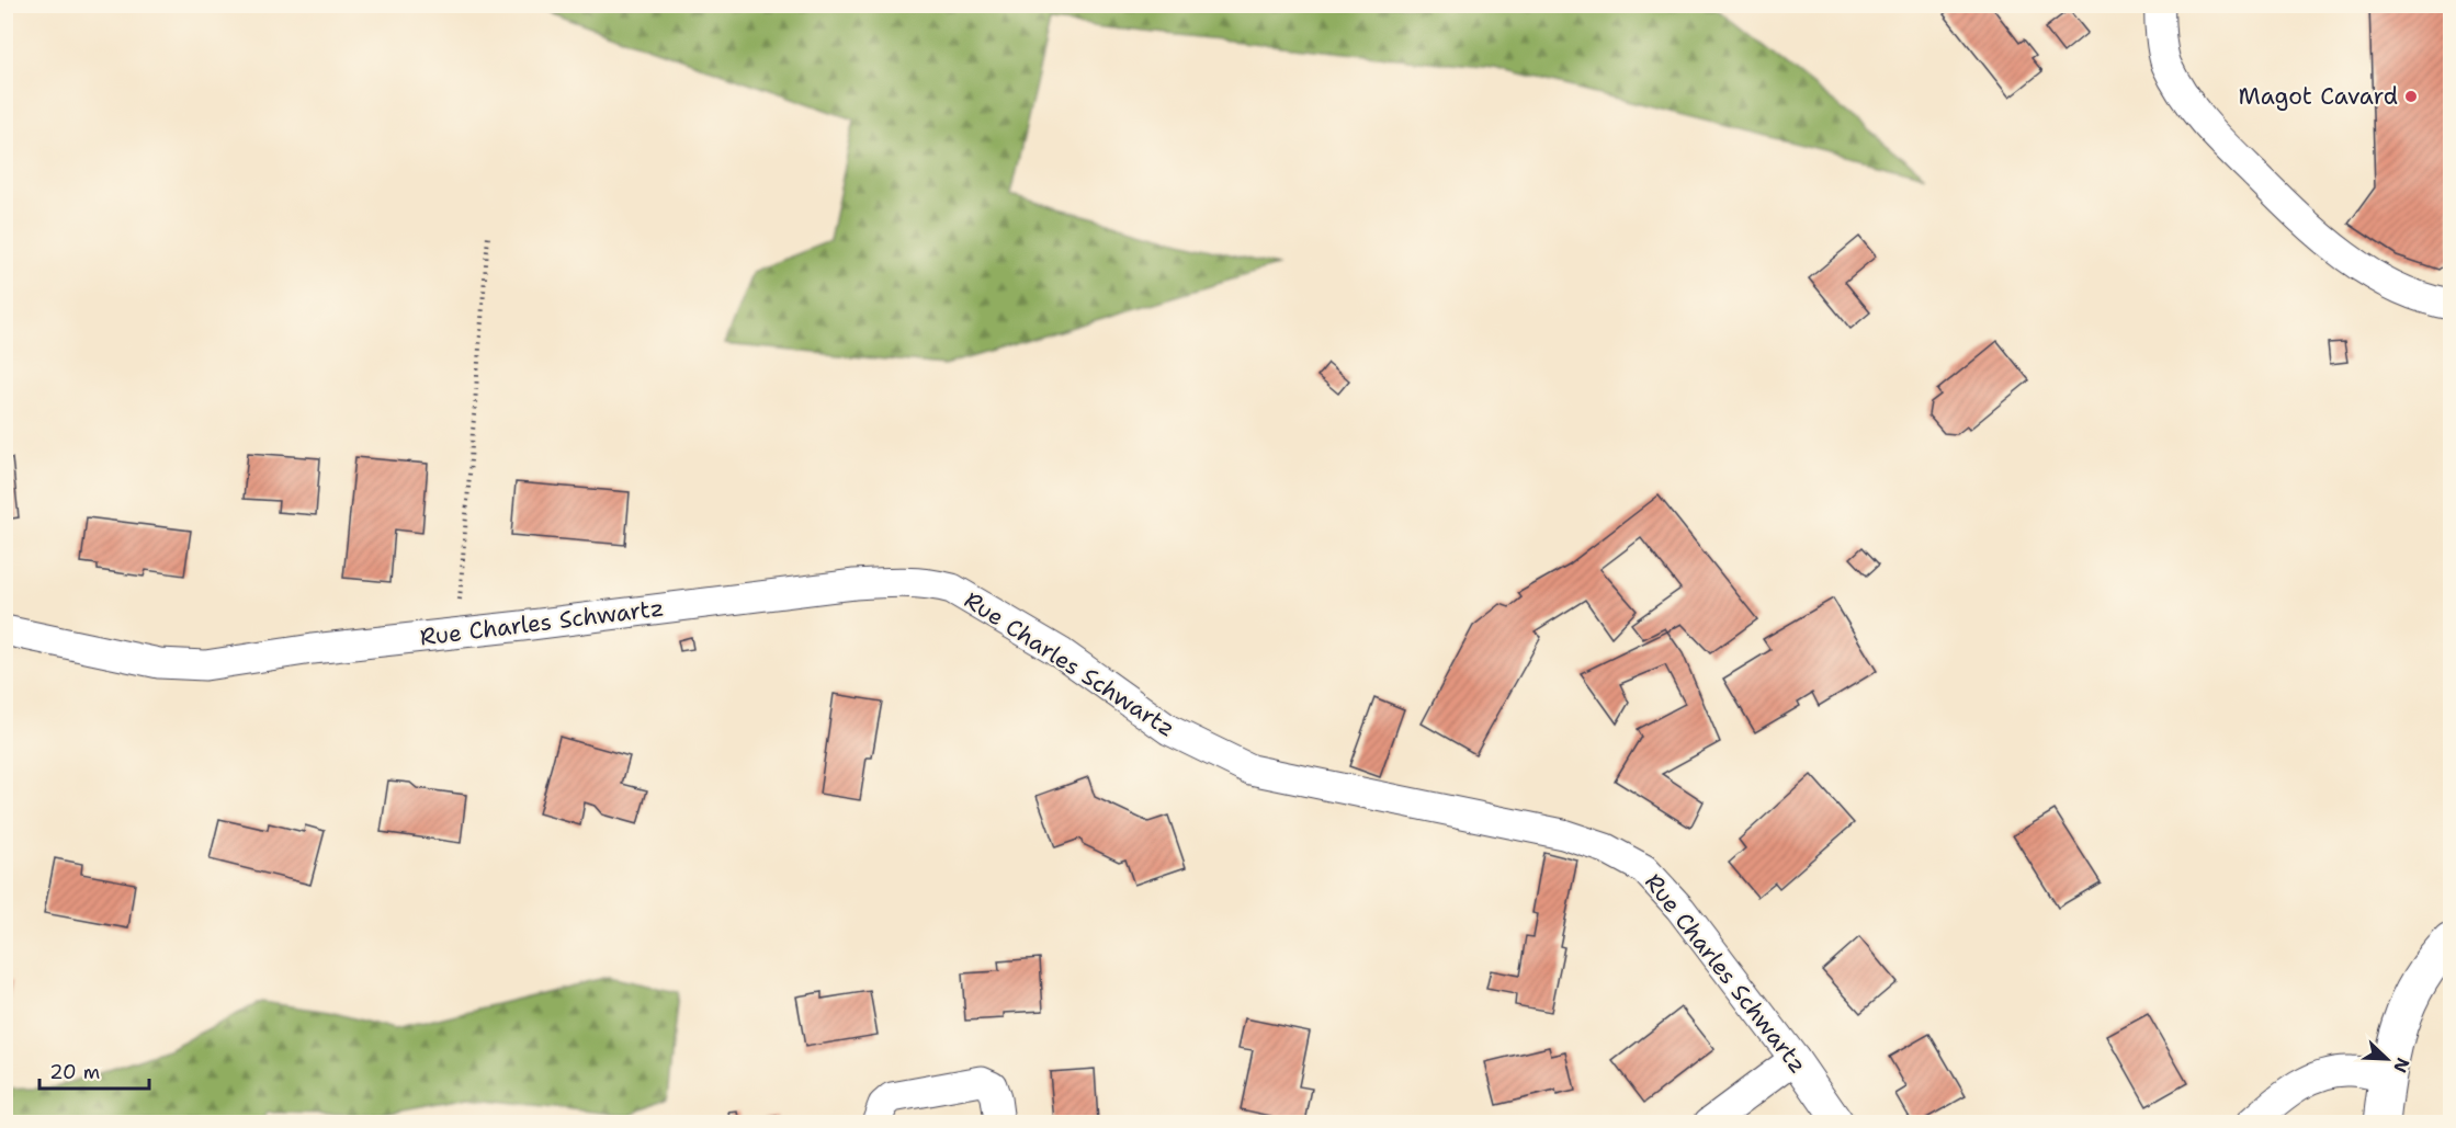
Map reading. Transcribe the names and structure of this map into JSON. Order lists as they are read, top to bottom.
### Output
{
  "streets": {
    "street": ["Rue Charles Schwartz"]
  },
  "places": ["Magot Cavard"],
  "scale_bar": "20 m",
  "north": "bottom right"
}
